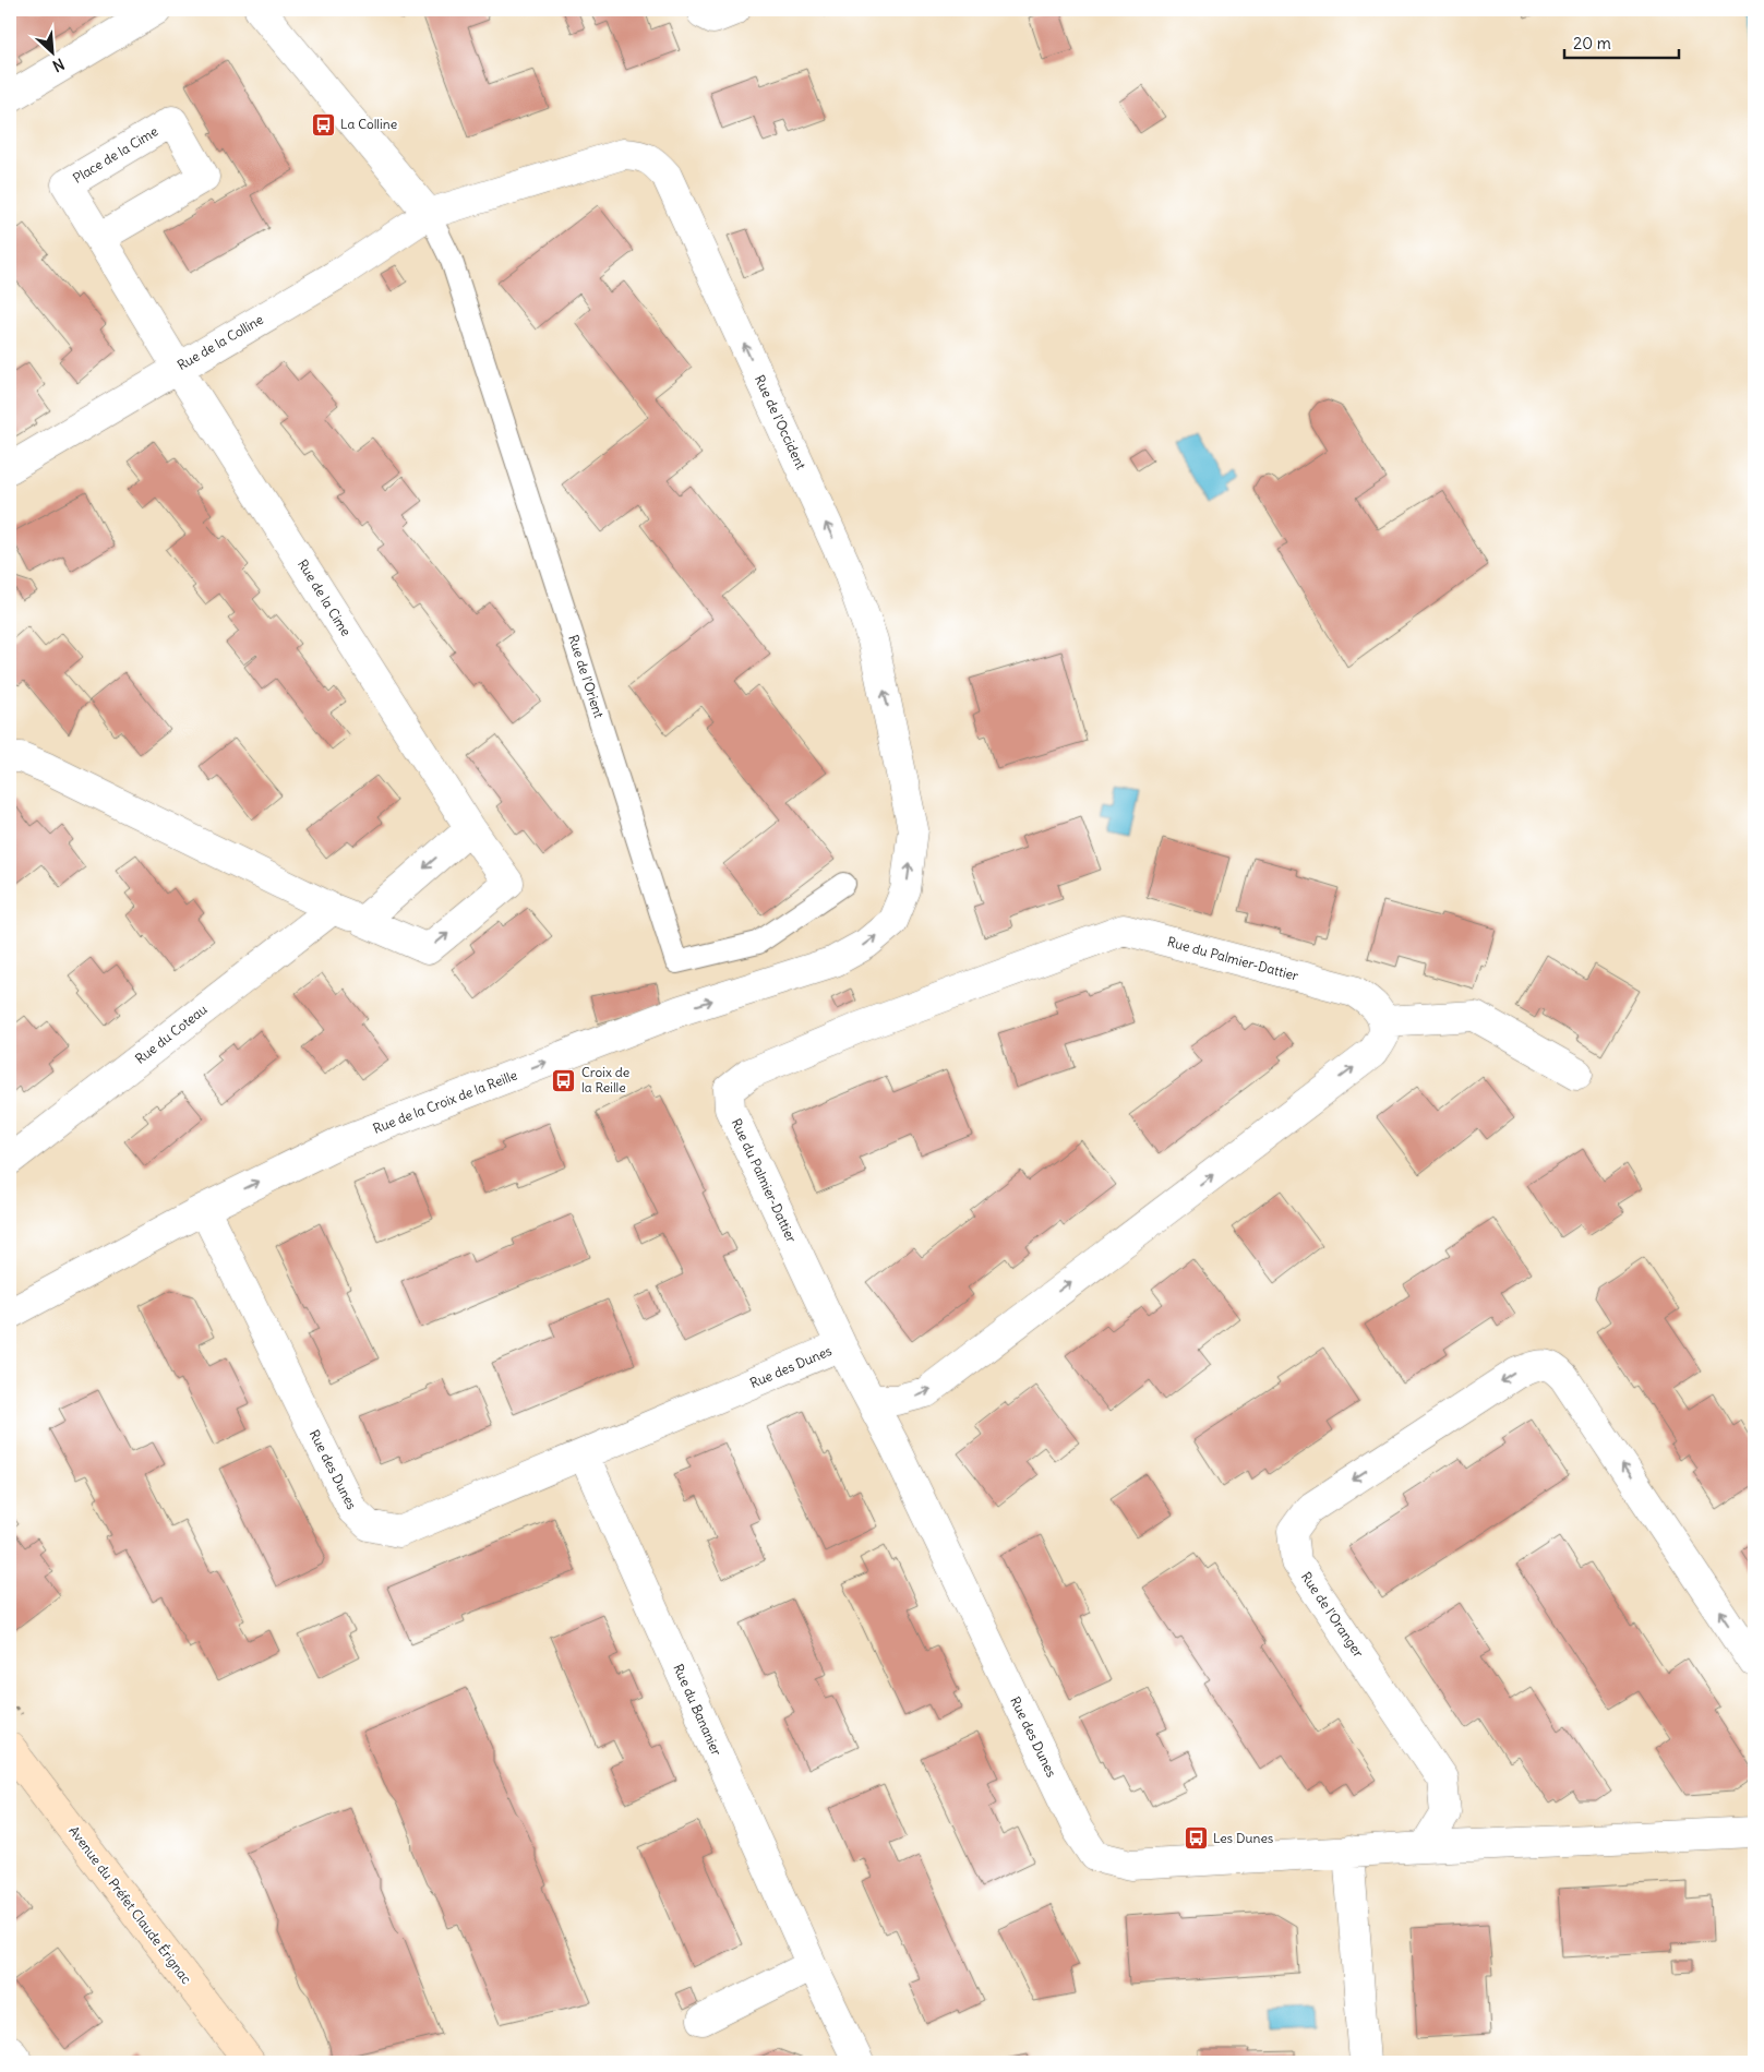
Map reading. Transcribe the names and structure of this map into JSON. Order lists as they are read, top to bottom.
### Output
{
  "streets": {
    "street": [
      "Rue de la Colline",
      "Rue de l'Occident",
      "Rue de la Cime",
      "Rue du Palmier-Dattier",
      "Rue du Coteau",
      "Rue de la Croix de la Reille",
      "Rue des Dunes",
      "Rue de l'Oranger",
      "Rue du Bananier",
      "Avenue du Préfet Claude Érignac"
    ],
    "lane": ["Rue de l'Orient"]
  },
  "crossings": [
    ["Rue de la Colline", "Rue de l'Occident"],
    ["Rue de la Colline", "Rue de la Cime"],
    ["Rue de la Colline", "Rue de l'Orient"],
    ["Rue de l'Occident", "Rue de l'Orient"],
    ["Rue de l'Occident", "Rue de la Croix de la Reille"],
    ["Rue du Palmier-Dattier", "Rue des Dunes"],
    ["Rue de la Croix de la Reille", "Rue des Dunes"],
    ["Rue des Dunes", "Rue de l'Oranger"],
    ["Rue des Dunes", "Rue du Bananier"]
  ],
  "one_way": ["Rue de l'Occident", "Rue de la Croix de la Reille"],
  "places": {
    "bus stop": ["La Colline", "Croix de la Reille", "Les Dunes"]
  },
  "scale_bar": "20 m",
  "north": "bottom right"
}
